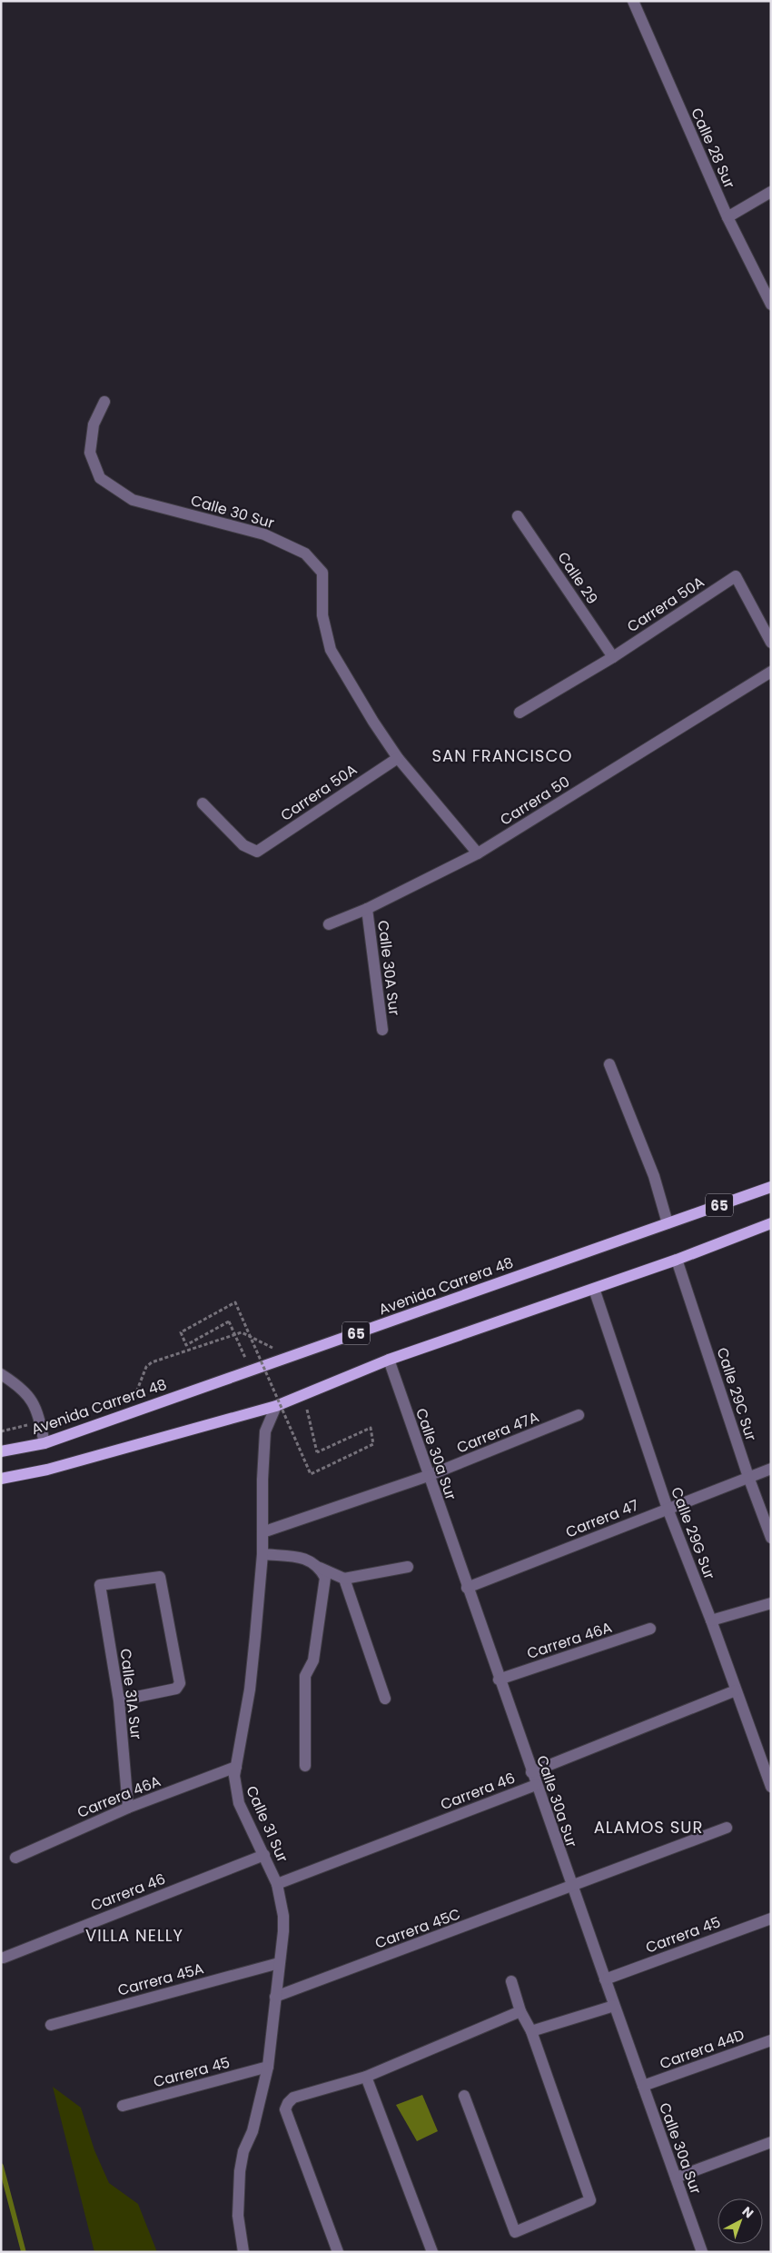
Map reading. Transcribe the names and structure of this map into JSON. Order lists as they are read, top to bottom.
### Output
{
  "streets": {
    "main road": ["65", "Avenida Carrera 48"],
    "street": [
      "Calle 28 Sur",
      "Calle 30 Sur",
      "Calle 29",
      "Carrera 50A",
      "Carrera 50",
      "Calle 30A Sur",
      "Calle 29C Sur",
      "Carrera 47A",
      "Calle 30a Sur",
      "Carrera 47",
      "Calle 29G Sur",
      "Carrera 46A",
      "Calle 31A Sur",
      "Carrera 46",
      "Calle 31 Sur",
      "Carrera 45C",
      "Carrera 45",
      "Carrera 45A",
      "Carrera 44D"
    ]
  },
  "crossings": [
    ["Calle 30 Sur", "Carrera 50A"],
    ["Calle 30 Sur", "Carrera 50"],
    ["Calle 29", "Carrera 50A"],
    ["Carrera 50", "Calle 30A Sur"],
    ["65", "Calle 29C Sur"],
    ["65", "Calle 30a Sur"],
    ["65", "Calle 29G Sur"],
    ["65", "Calle 31 Sur"],
    ["Calle 29C Sur", "Carrera 47"],
    ["Carrera 47A", "Calle 30a Sur"],
    ["Carrera 47A", "Calle 31 Sur"],
    ["Calle 30a Sur", "Carrera 47"],
    ["Calle 30a Sur", "Carrera 46A"],
    ["Calle 30a Sur", "Carrera 46"],
    ["Calle 30a Sur", "Carrera 45C"],
    ["Calle 30a Sur", "Carrera 45"],
    ["Calle 30a Sur", "Carrera 44D"],
    ["Carrera 47", "Calle 29G Sur"],
    ["Calle 29G Sur", "Carrera 46"],
    ["Carrera 46A", "Calle 31A Sur"],
    ["Carrera 46A", "Calle 31 Sur"],
    ["Carrera 46", "Calle 31 Sur"],
    ["Calle 31 Sur", "Carrera 45C"],
    ["Calle 31 Sur", "Carrera 45"],
    ["Calle 31 Sur", "Carrera 45A"]
  ],
  "districts": ["SAN FRANCISCO", "ALAMOS SUR", "VILLA NELLY"],
  "north": "top right"
}
